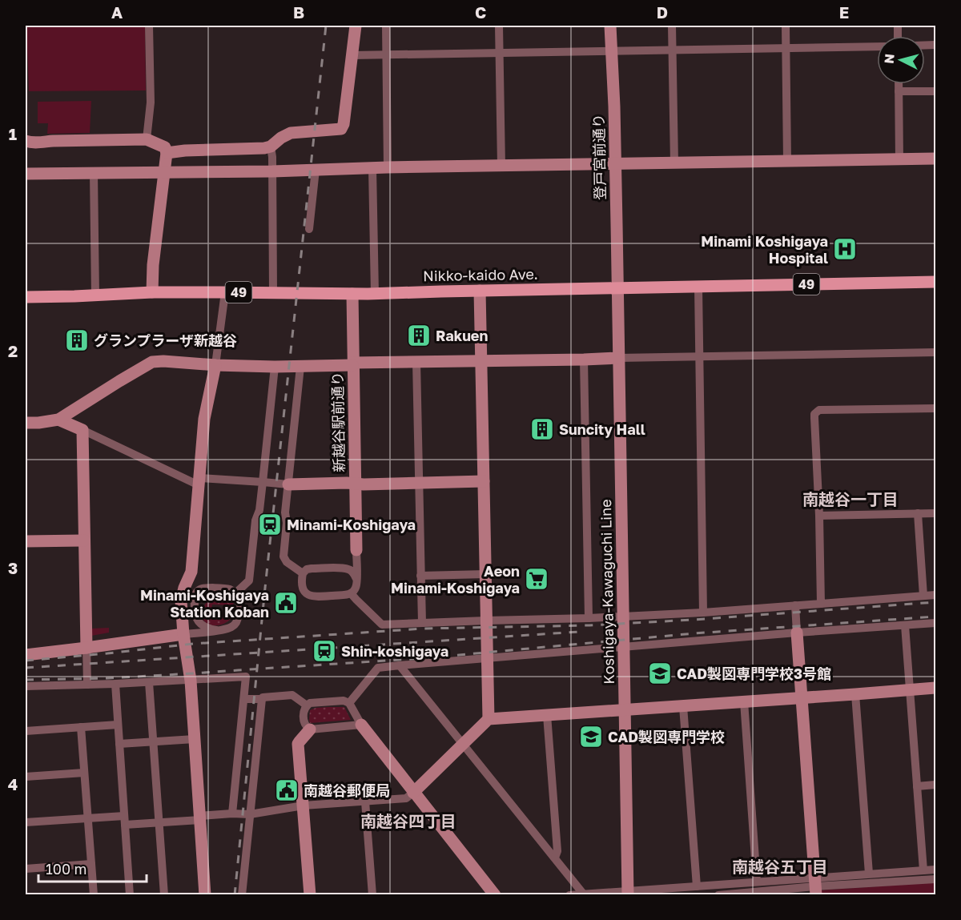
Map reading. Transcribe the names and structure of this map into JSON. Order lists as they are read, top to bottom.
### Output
{
  "streets": {
    "main road": ["Nikko-kaido Ave.", "49"],
    "street": ["登戸宮前通り", "新越谷駅前通り", "Koshigaya-Kawaguchi Line"]
  },
  "crossings": [
    ["登戸宮前通り", "Nikko-kaido Ave."],
    ["登戸宮前通り", "Koshigaya-Kawaguchi Line"],
    ["Nikko-kaido Ave.", "新越谷駅前通り"],
    ["Nikko-kaido Ave.", "Koshigaya-Kawaguchi Line"]
  ],
  "districts": ["南越谷一丁目", "南越谷四丁目", "南越谷五丁目"],
  "places": {
    "hospital": ["Minami Koshigaya Hospital"],
    "building": ["Rakuen", "グランプラーザ新越谷", "Suncity Hall"],
    "station": ["Minami-Koshigaya", "Shin-koshigaya"],
    "supermarket": ["Aeon Minami-Koshigaya"],
    "public building": ["Minami-Koshigaya Station Koban", "南越谷郵便局"],
    "school or university": ["CAD製図専門学校3号館", "CAD製図専門学校"]
  },
  "scale_bar": "100 m",
  "north": "left",
  "grid": {
    "columns": [
      "A",
      "B",
      "C",
      "D",
      "E"
    ],
    "rows": [
      "1",
      "2",
      "3",
      "4"
    ]
  }
}
